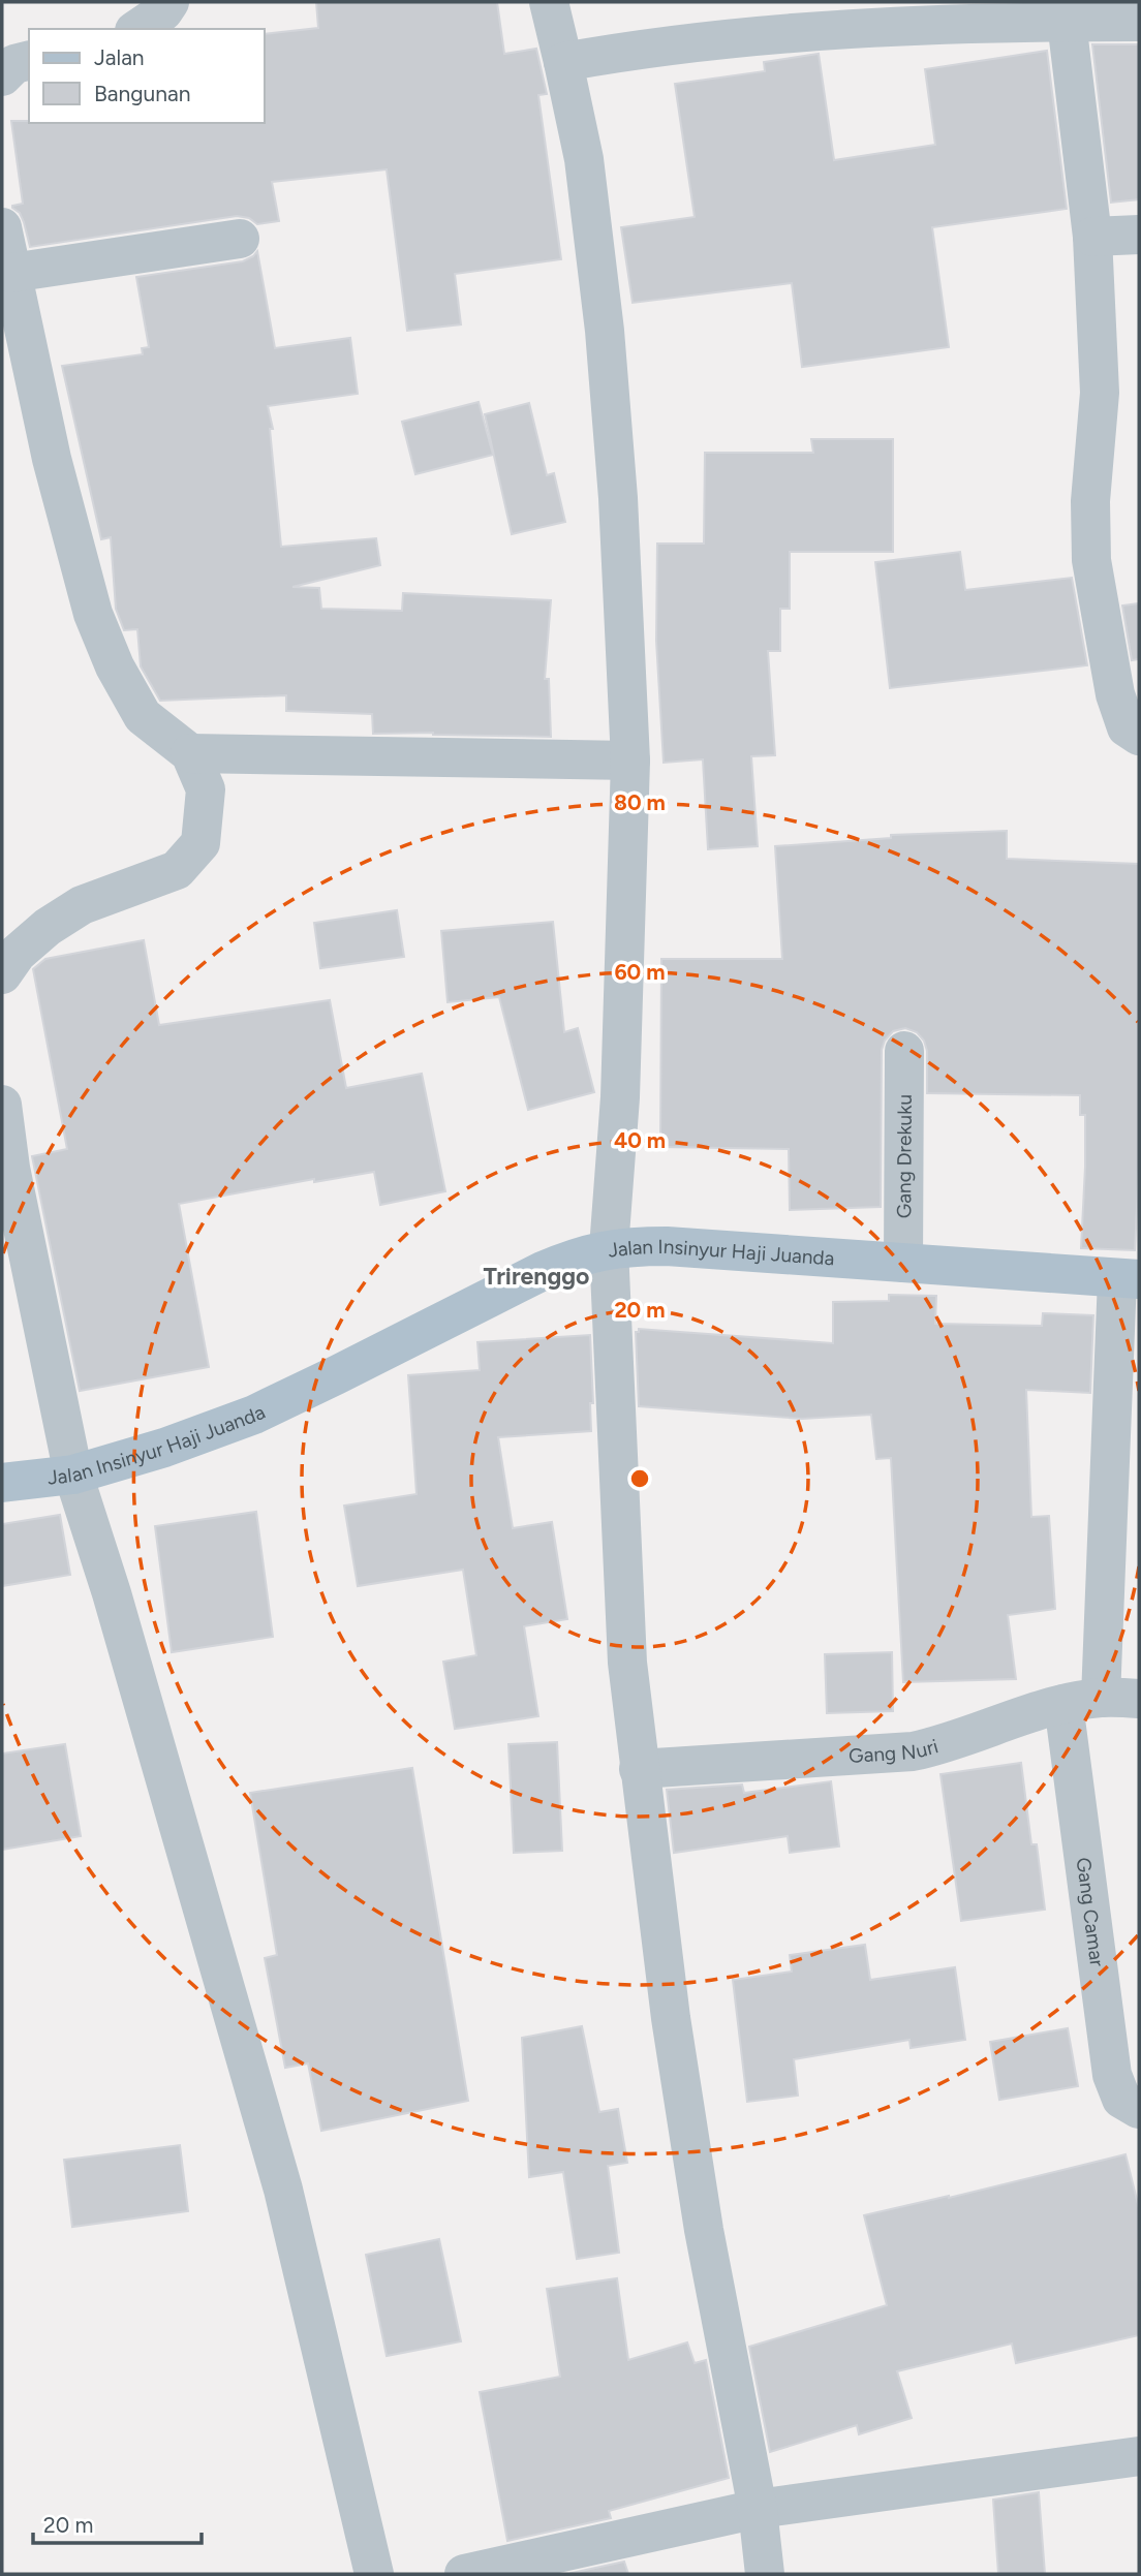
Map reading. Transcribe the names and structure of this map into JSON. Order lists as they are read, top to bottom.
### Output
{
  "streets": {
    "main road": ["Jalan Insinyur Haji Juanda"],
    "street": ["Gang Drekuku", "Gang Nuri", "Gang Camar"]
  },
  "crossings": [
    ["Gang Drekuku", "Jalan Insinyur Haji Juanda"],
    ["Gang Nuri", "Gang Camar"]
  ],
  "districts": ["Trirenggo"],
  "legend": ["Jalan", "Bangunan"],
  "scale_bar": "20 m",
  "rings": [
    "80 m",
    "60 m",
    "40 m",
    "20 m"
  ]
}
